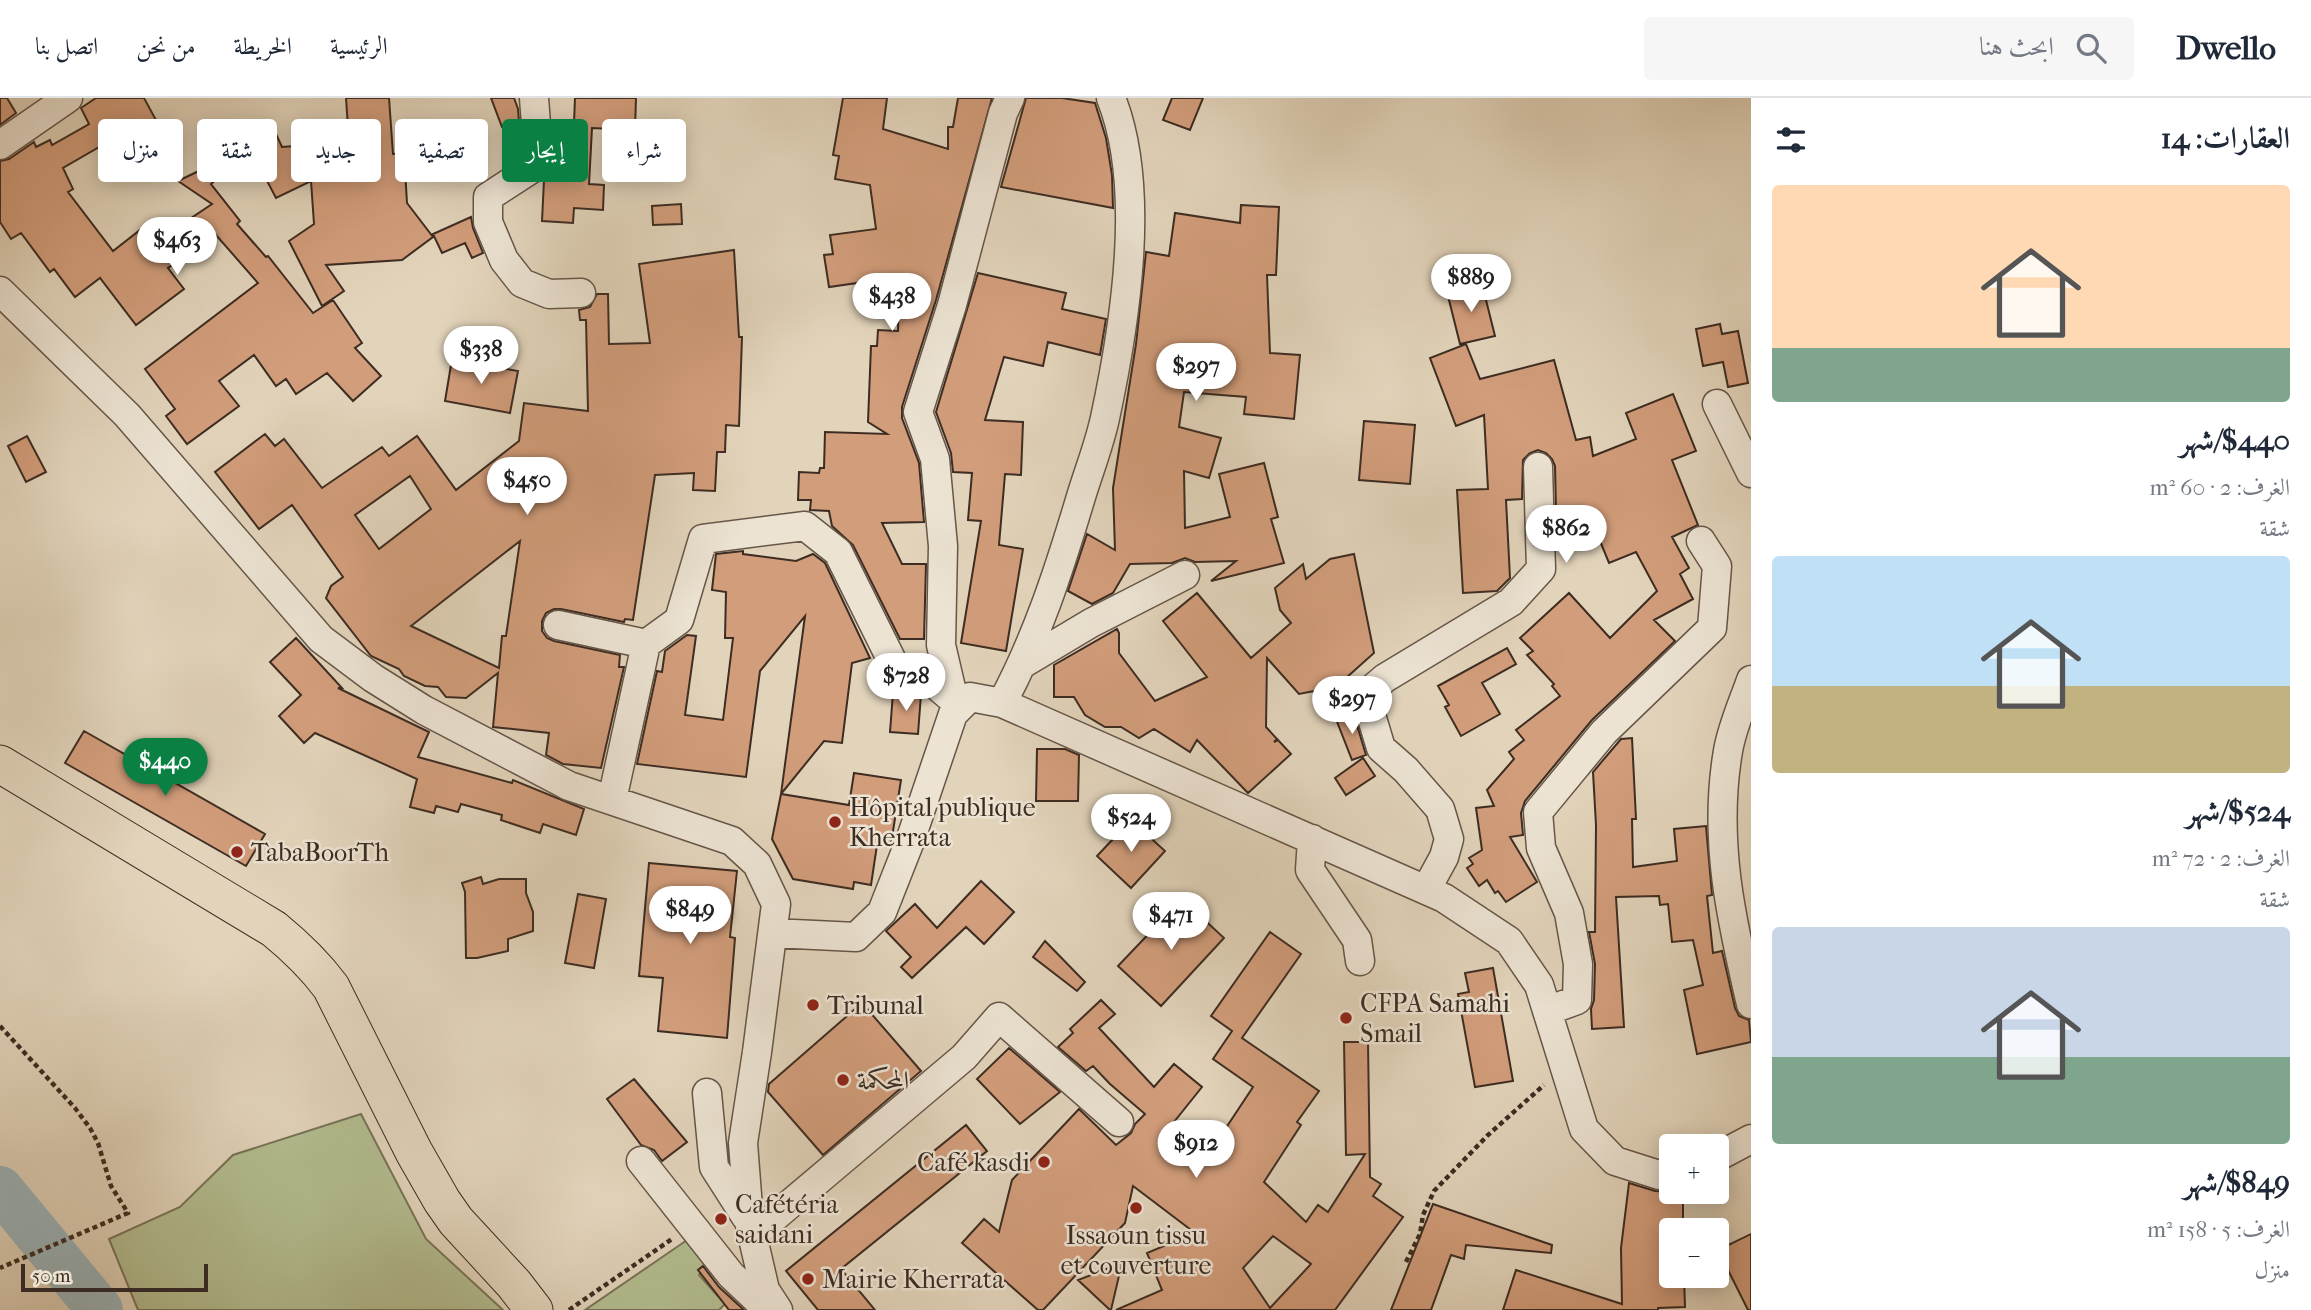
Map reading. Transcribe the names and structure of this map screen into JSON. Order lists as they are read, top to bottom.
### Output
{
  "places": [
    "Hôpital publique Kherrata",
    "TabaBoorTh",
    "Tribunal",
    "CFPA Samahi Smail",
    "المحكمة",
    "Café kasdi",
    "Issaoun tissu et couverture",
    "Cafétéria saidani",
    "Mairie Kherrata"
  ],
  "scale_bar": "50 m",
  "page": {
    "header": "Dwello",
    "search": "ابحث هنا",
    "nav": [
      "الرئيسية",
      "الخريطة",
      "من نحن",
      "اتصل بنا"
    ],
    "heading": "العقارات: 14",
    "chip": [
      "شراء",
      "إيجار",
      "تصفية",
      "جديد",
      "شقة",
      "منزل"
    ],
    "list": [
      {
        "name": "$440/شهر",
        "note": "الغرف: 2 · 60 m² · شقة"
      },
      {
        "name": "$524/شهر",
        "note": "الغرف: 2 · 72 m² · شقة"
      },
      {
        "name": "$849/شهر",
        "note": "الغرف: 5 · 158 m² · منزل"
      }
    ],
    "price": [
      "$463",
      "$889",
      "$438",
      "$338",
      "$297",
      "$450",
      "$862",
      "$728",
      "$297",
      "$440",
      "$524",
      "$849",
      "$471",
      "$912"
    ],
    "map_buttons": ["+", "−"],
    "scale": "50 m"
  }
}
